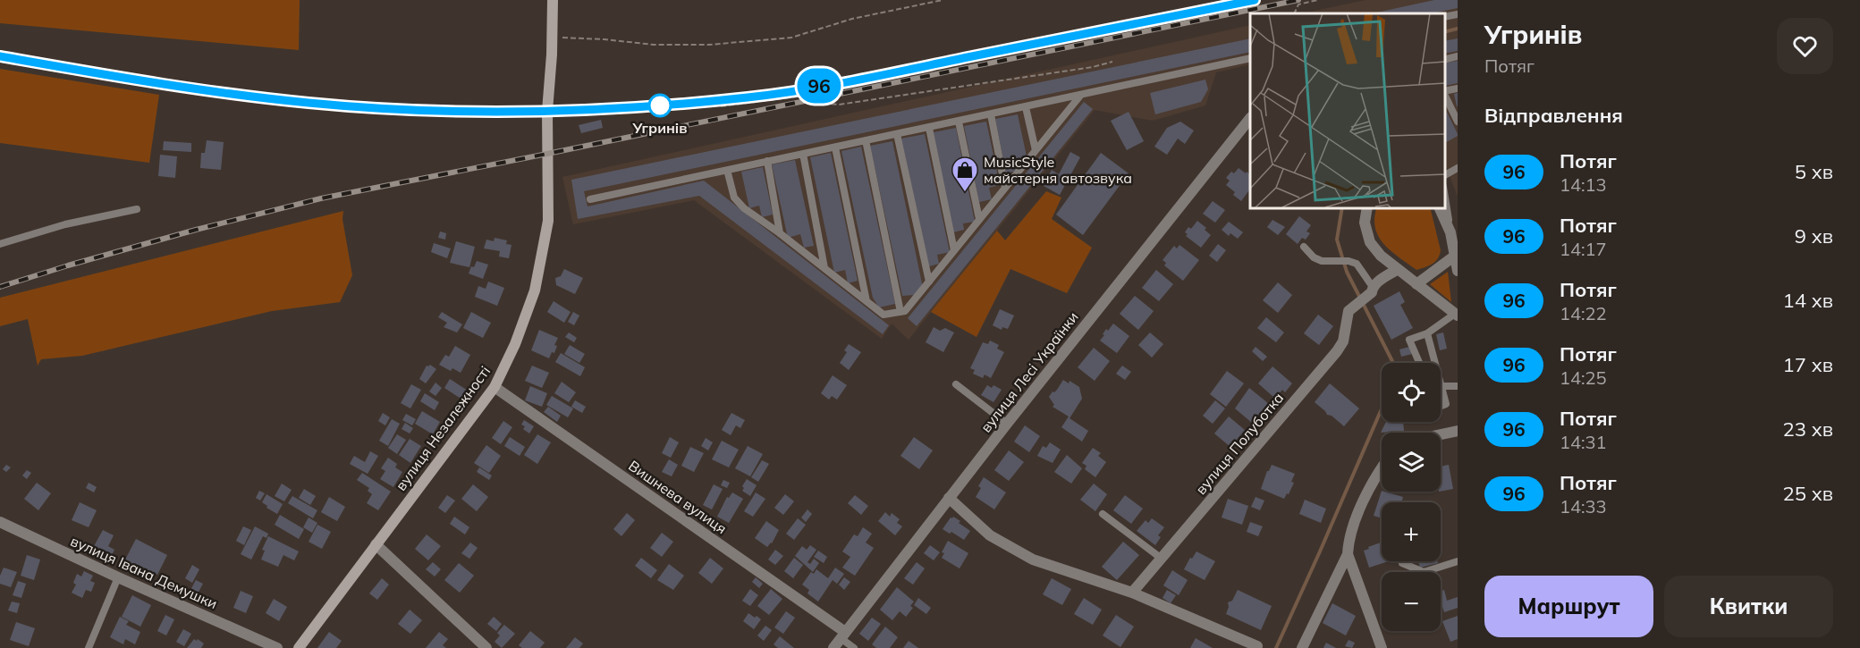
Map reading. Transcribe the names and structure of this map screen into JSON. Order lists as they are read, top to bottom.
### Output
{
  "streets": {
    "street": [
      "вулиця Лесі Українки",
      "вулиця Незалежності",
      "вулиця Полуботка",
      "Вишнева вулиця",
      "вулиця Івана Демушки"
    ]
  },
  "crossings": [
    ["вулиця Лесі Українки", "Вишнева вулиця"],
    ["вулиця Незалежності", "Вишнева вулиця"]
  ],
  "places": {
    "other": ["Угринів"],
    "shop": ["MusicStyle майстерня автозвука"]
  },
  "page": {
    "on_map": "96",
    "heading": [
      ["Угринів", "Потяг"],
      "Відправлення"
    ],
    "list": [
      {
        "mark": "96",
        "name": "Потяг",
        "note": "14:13",
        "value": "5 хв"
      },
      {
        "mark": "96",
        "name": "Потяг",
        "note": "14:17",
        "value": "9 хв"
      },
      {
        "mark": "96",
        "name": "Потяг",
        "note": "14:22",
        "value": "14 хв"
      },
      {
        "mark": "96",
        "name": "Потяг",
        "note": "14:25",
        "value": "17 хв"
      },
      {
        "mark": "96",
        "name": "Потяг",
        "note": "14:31",
        "value": "23 хв"
      },
      {
        "mark": "96",
        "name": "Потяг",
        "note": "14:33",
        "value": "25 хв"
      }
    ],
    "map_buttons": ["+", "−"],
    "buttons": ["Маршрут", "Квитки"]
  }
}
